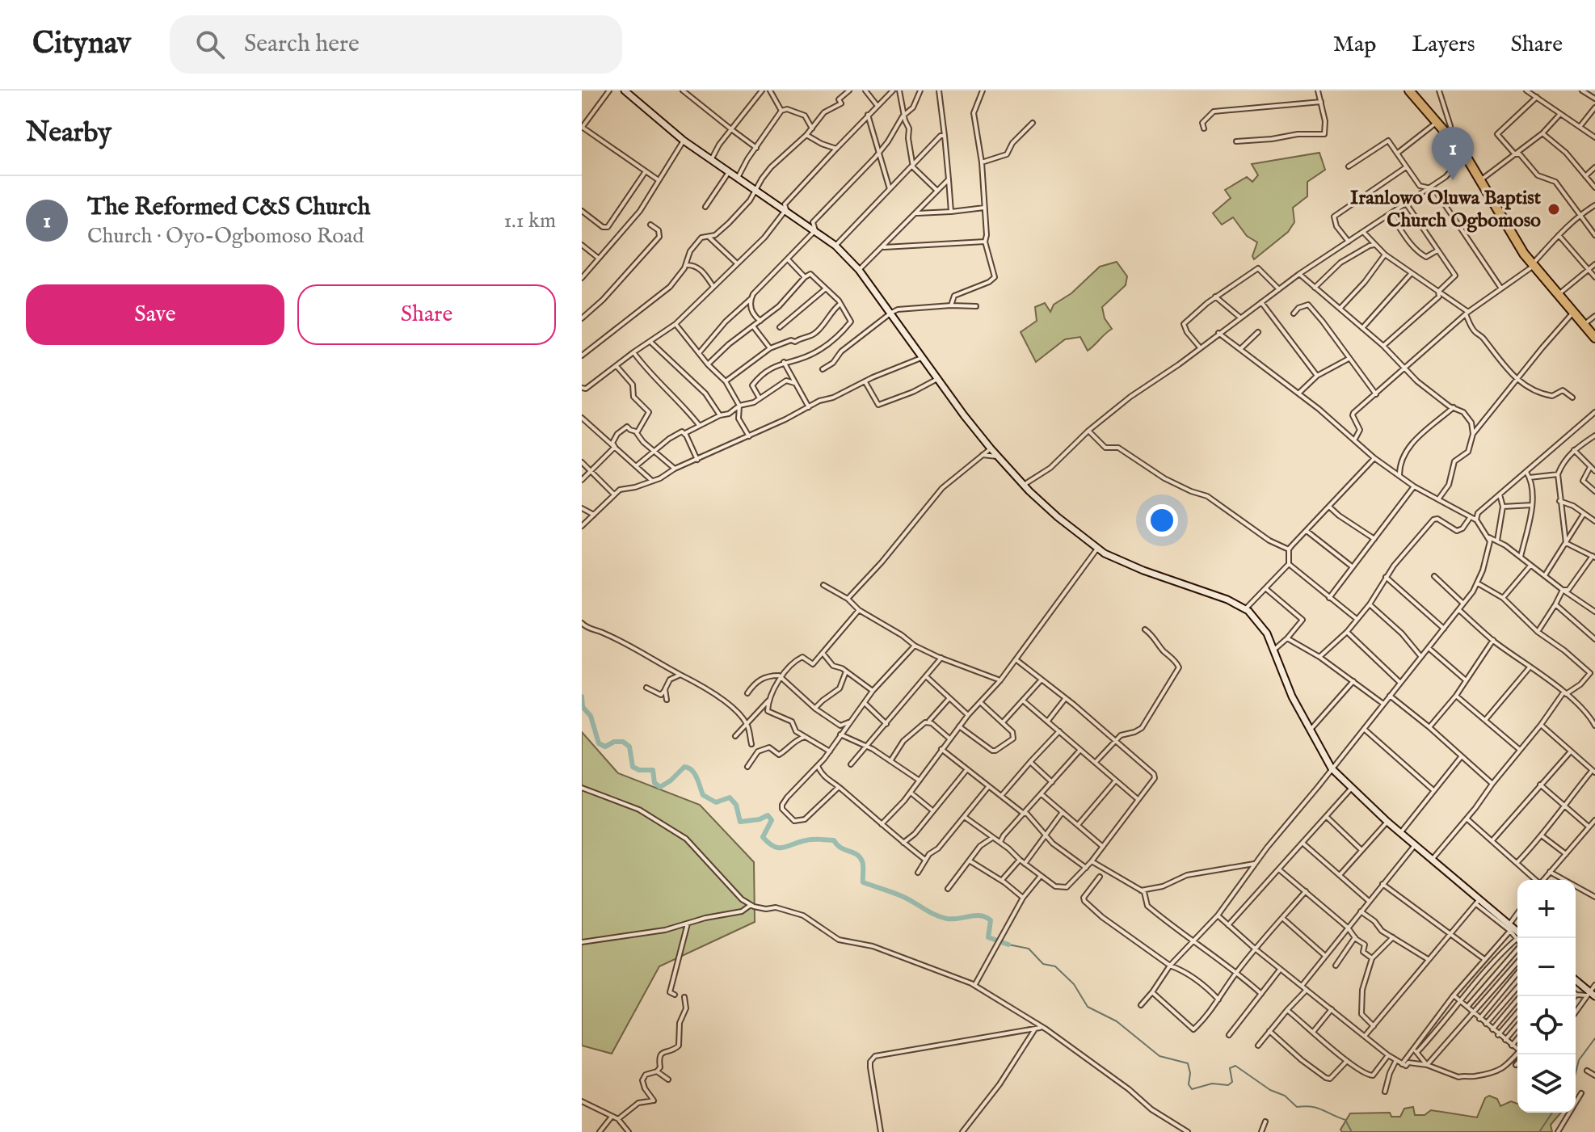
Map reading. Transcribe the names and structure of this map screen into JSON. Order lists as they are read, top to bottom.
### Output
{
  "places": ["Iranlowo Oluwa Baptist Church Ogbomoso"],
  "page": {
    "header": "Citynav",
    "search": "Search here",
    "nav": ["Map", "Layers", "Share"],
    "heading": "Nearby",
    "pins": "1",
    "list": [
      {
        "mark": "1",
        "name": "The Reformed C&S Church",
        "note": "Church · Oyo-Ogbomoso Road",
        "value": "1.1 km"
      }
    ],
    "buttons": ["Save", "Share"],
    "map_buttons": ["+", "−"]
  }
}
